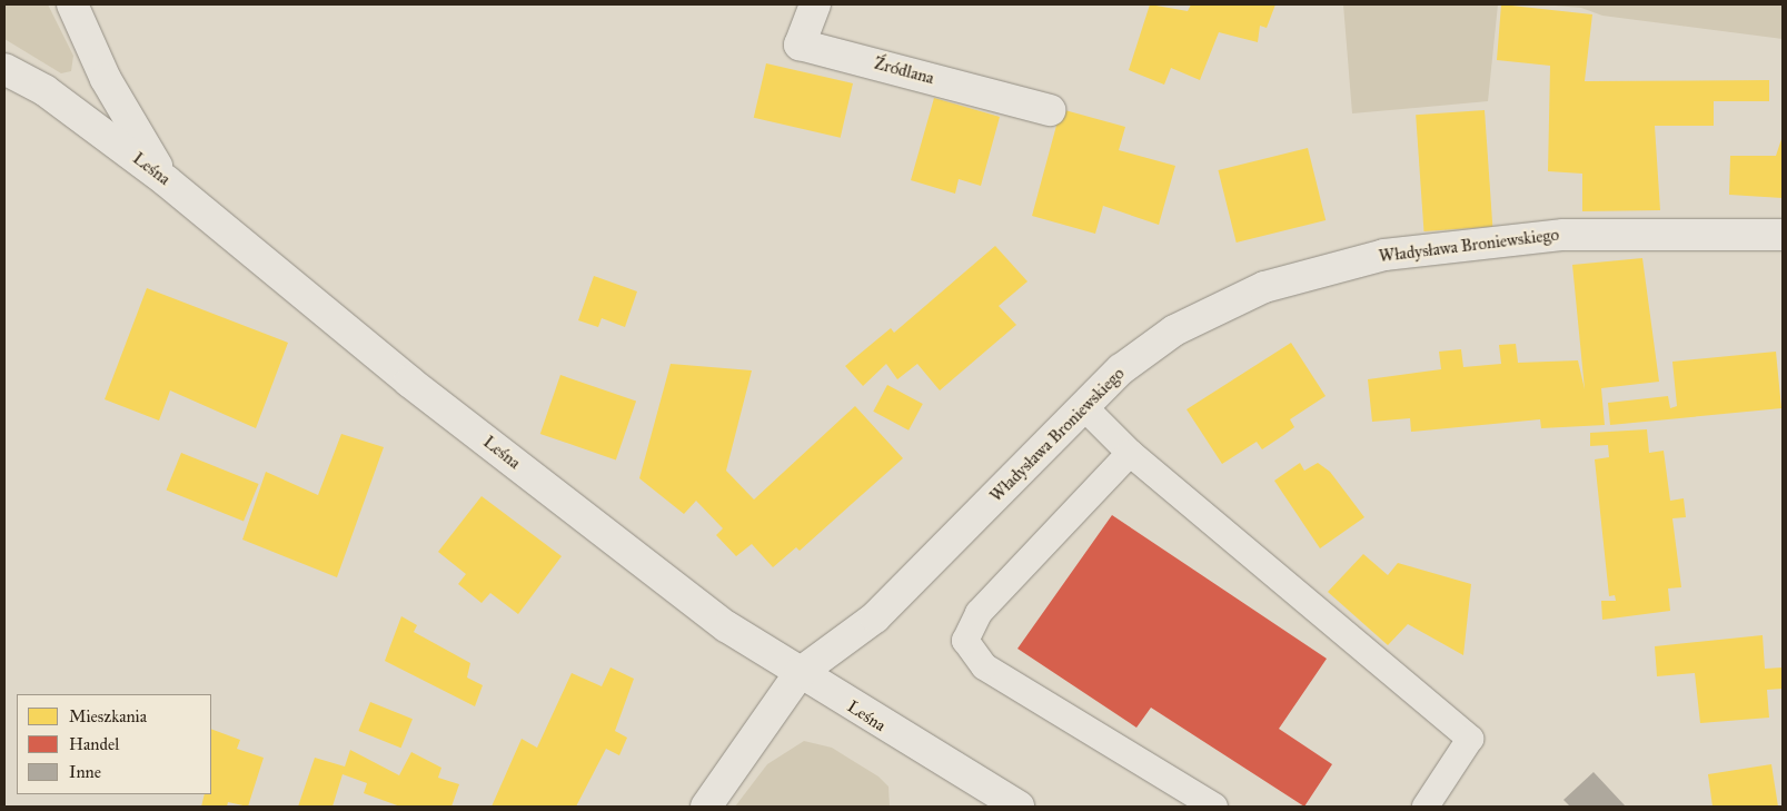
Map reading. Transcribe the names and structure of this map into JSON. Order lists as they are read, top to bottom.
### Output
{
  "streets": {
    "street": ["Źródlana", "Leśna", "Władysława Broniewskiego"]
  },
  "crossings": [
    ["Leśna", "Władysława Broniewskiego"]
  ],
  "legend": ["Mieszkania", "Handel", "Inne"]
}
